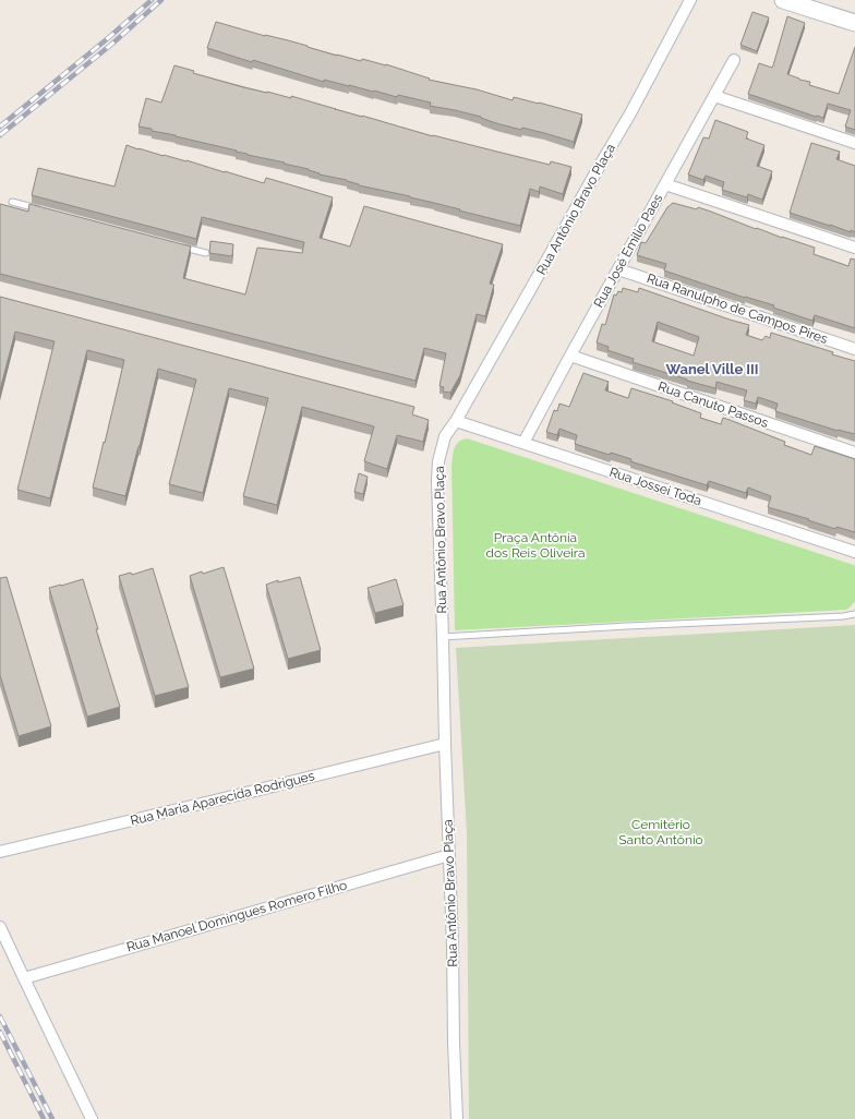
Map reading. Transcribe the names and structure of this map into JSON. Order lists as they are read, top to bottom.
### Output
{
  "streets": {
    "street": [
      "Rua Antônio Bravo Plaça",
      "Rua José Emilio Paes",
      "Rua Ranulpho de Campos Pires",
      "Rua Canuto Passos",
      "Rua Jossei Toda",
      "Rua Maria Aparecida Rodrigues",
      "Rua Manoel Domingues Romero Filho"
    ]
  },
  "crossings": [
    ["Rua Antônio Bravo Plaça", "Rua Jossei Toda"],
    ["Rua Antônio Bravo Plaça", "Rua Maria Aparecida Rodrigues"],
    ["Rua Antônio Bravo Plaça", "Rua Manoel Domingues Romero Filho"],
    ["Rua José Emilio Paes", "Rua Ranulpho de Campos Pires"],
    ["Rua José Emilio Paes", "Rua Canuto Passos"],
    ["Rua José Emilio Paes", "Rua Jossei Toda"]
  ],
  "districts": ["Wanel Ville III"],
  "parks": ["Praça Antônia dos Reis Oliveira", "Cemitério Santo Antônio"]
}
